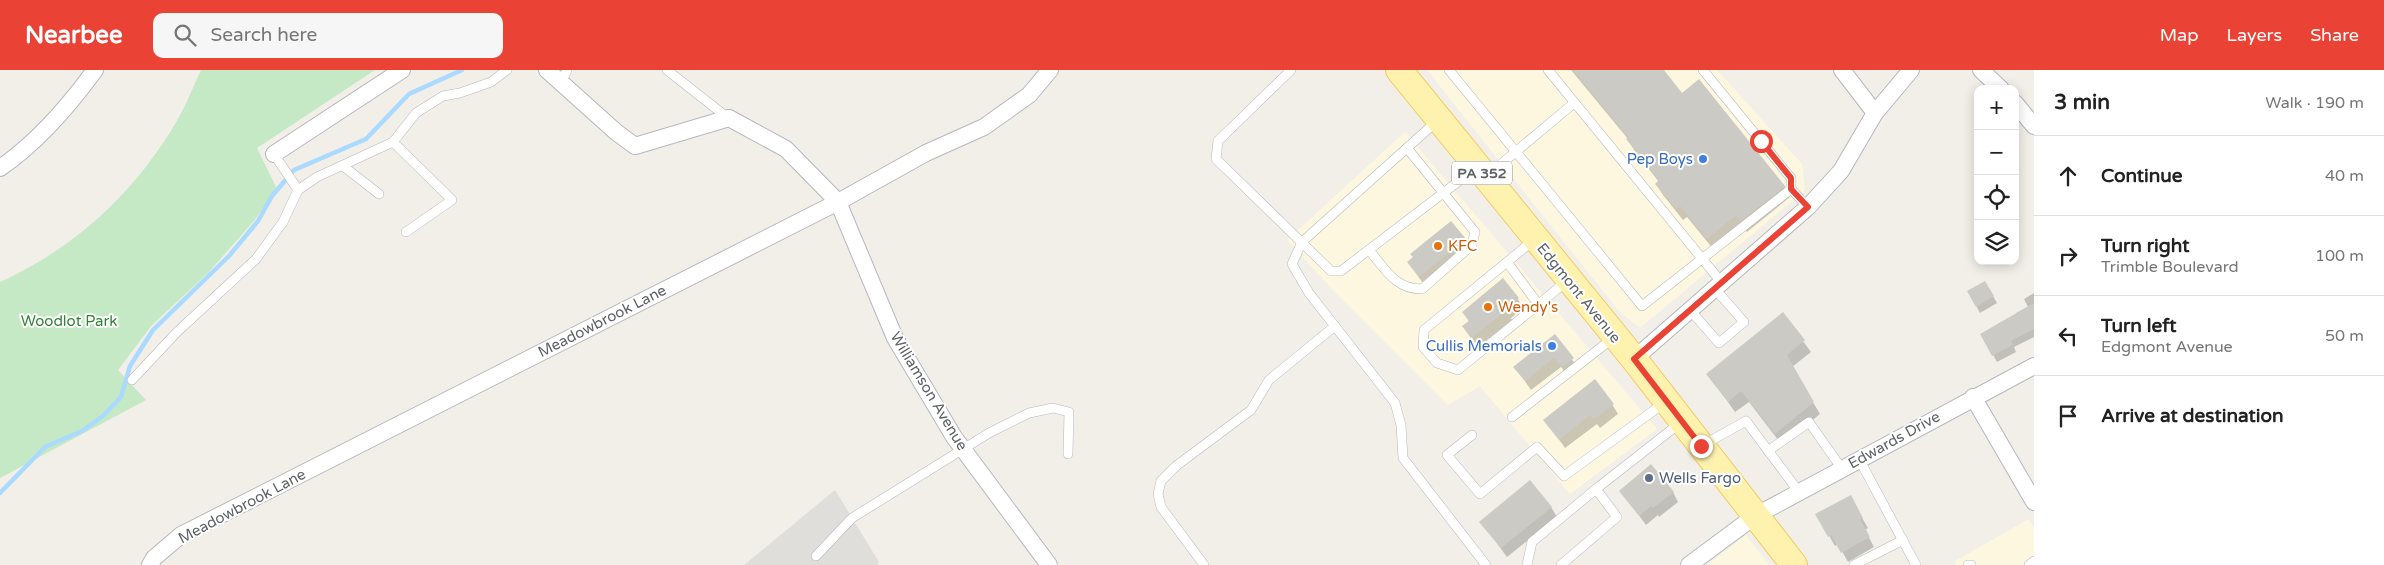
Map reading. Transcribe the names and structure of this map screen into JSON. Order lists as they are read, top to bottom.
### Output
{
  "streets": {
    "main road": ["PA 352", "Edgmont Avenue"],
    "street": ["Meadowbrook Lane", "Williamson Avenue", "Edwards Drive"]
  },
  "crossings": [
    ["Edgmont Avenue", "Edwards Drive"],
    ["Meadowbrook Lane", "Williamson Avenue"]
  ],
  "parks": ["Woodlot Park"],
  "places": [
    "Pep Boys",
    "KFC",
    "Wendy's",
    "Cullis Memorials",
    "Wells Fargo"
  ],
  "page": {
    "header": "Nearbee",
    "search": "Search here",
    "nav": ["Map", "Layers", "Share"],
    "heading": ["3 min", "Walk · 190 m"],
    "map_buttons": ["+", "−"],
    "list": [
      ["Continue", "40 m"],
      ["Turn right", "Trimble Boulevard", "100 m"],
      ["Turn left", "Edgmont Avenue", "50 m"],
      "Arrive at destination"
    ]
  }
}
